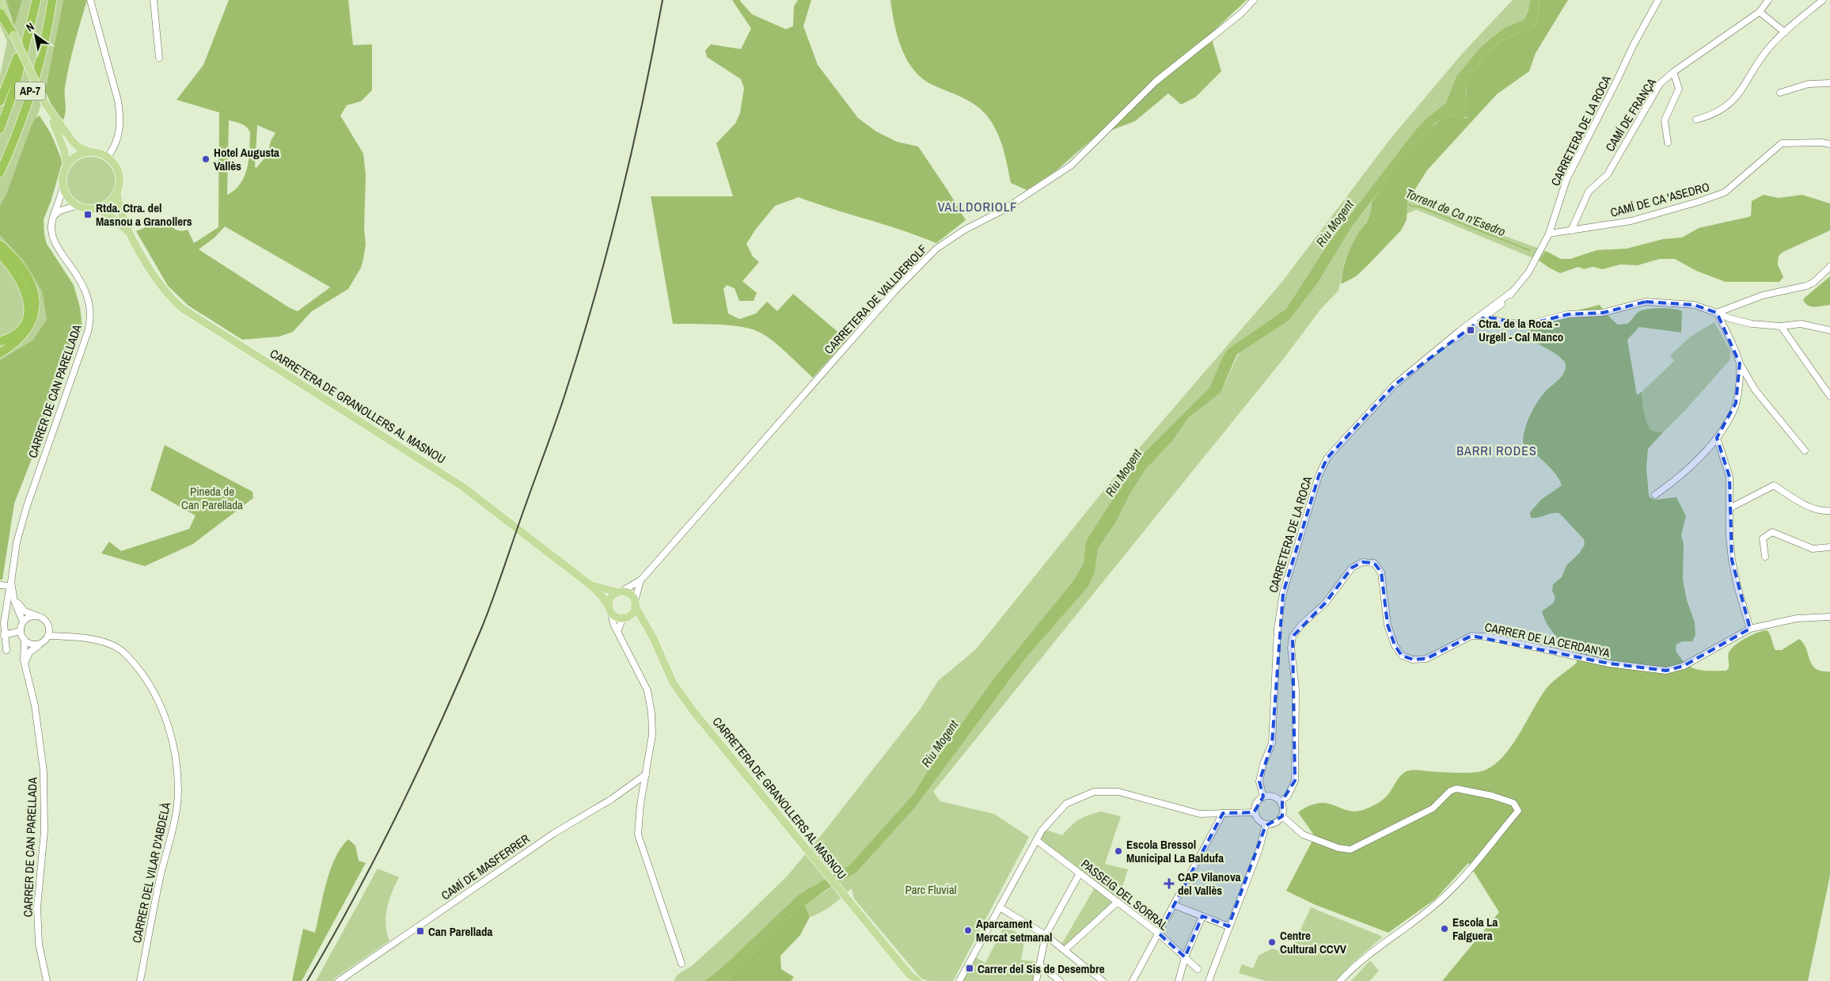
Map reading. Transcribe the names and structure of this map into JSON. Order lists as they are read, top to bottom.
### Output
{
  "streets": {
    "highway": ["AP-7"],
    "main road": ["CARRETERA DE GRANOLLERS AL MASNOU"],
    "street": [
      "CAMÍ DE FRANÇA",
      "CARRETERA DE LA ROCA",
      "CAMÍ DE CA 'ASEDRO",
      "CARRETERA DE VALLDERIOLF",
      "CARRER DE CAN PARELLADA",
      "CARRER DE LA CERDANYA",
      "CAMÍ DE MASFERRER",
      "CARRER DEL VILAR D'ABDELÀ",
      "PASSEIG DEL SORRAL"
    ]
  },
  "crossings": [
    ["CAMÍ DE FRANÇA", "CAMÍ DE CA 'ASEDRO"],
    ["CARRETERA DE LA ROCA", "CAMÍ DE CA 'ASEDRO"],
    ["CARRETERA DE LA ROCA", "CARRER DE LA CERDANYA"],
    ["CARRETERA DE VALLDERIOLF", "CARRETERA DE GRANOLLERS AL MASNOU"],
    ["CARRER DE CAN PARELLADA", "CARRETERA DE GRANOLLERS AL MASNOU"],
    ["CARRER DE CAN PARELLADA", "CARRER DEL VILAR D'ABDELÀ"]
  ],
  "districts": ["VALLDORIOLF", "BARRI RODES"],
  "water": ["Torrent de Ca n'Esedro", "Riu Mogent"],
  "parks": ["Pineda de Can Parellada", "Parc Fluvial"],
  "places": {
    "other": [
      "Hotel Augusta Vallès",
      "Escola Bressol Municipal La Baldufa",
      "Escola La Falguera",
      "Aparcament Mercat setmanal",
      "Centre Cultural CCVV"
    ],
    "transit": [
      "Rtda. Ctra. del Masnou a Granollers",
      "Ctra. de la Roca - Urgell - Cal Manco",
      "Can Parellada",
      "Carrer del Sis de Desembre"
    ],
    "health": ["CAP Vilanova del Vallès"]
  },
  "north": "top left"
}
